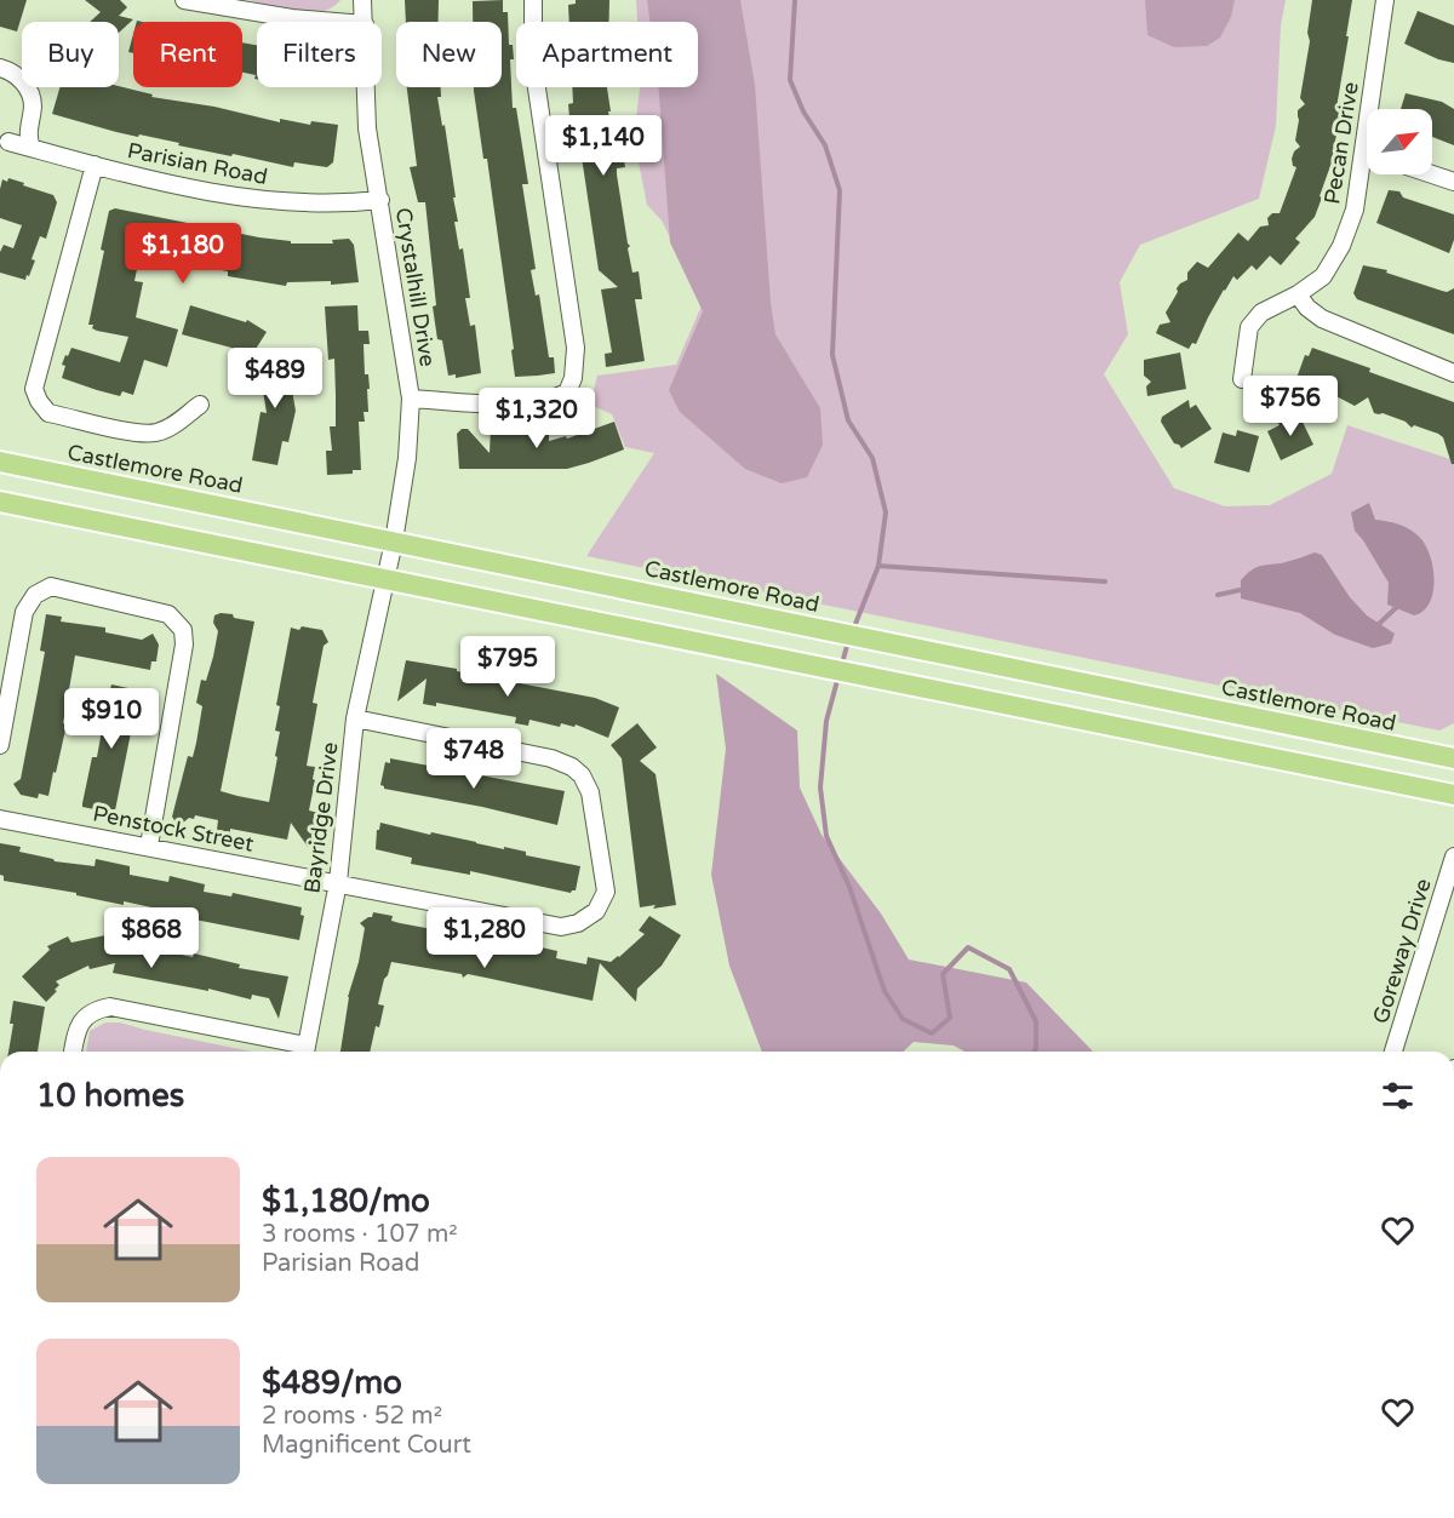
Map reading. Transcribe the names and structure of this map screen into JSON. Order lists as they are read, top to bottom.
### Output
{
  "streets": {
    "main road": ["Castlemore Road"],
    "street": [
      "Pecan Drive",
      "Parisian Road",
      "Crystalhill Drive",
      "Bayridge Drive",
      "Penstock Street",
      "Goreway Drive"
    ]
  },
  "crossings": [
    ["Parisian Road", "Crystalhill Drive"],
    ["Crystalhill Drive", "Castlemore Road"],
    ["Crystalhill Drive", "Bayridge Drive"],
    ["Bayridge Drive", "Penstock Street"]
  ],
  "north": "top right",
  "page": {
    "chip": [
      "Buy",
      "Rent",
      "Filters",
      "New",
      "Apartment"
    ],
    "price": [
      "$1,140",
      "$1,180",
      "$489",
      "$756",
      "$1,320",
      "$795",
      "$910",
      "$748",
      "$868",
      "$1,280"
    ],
    "heading": "10 homes",
    "list": [
      {
        "name": "$1,180/mo",
        "note": "3 rooms · 107 m² · Parisian Road"
      },
      {
        "name": "$489/mo",
        "note": "2 rooms · 52 m² · Magnificent Court"
      }
    ]
  }
}
